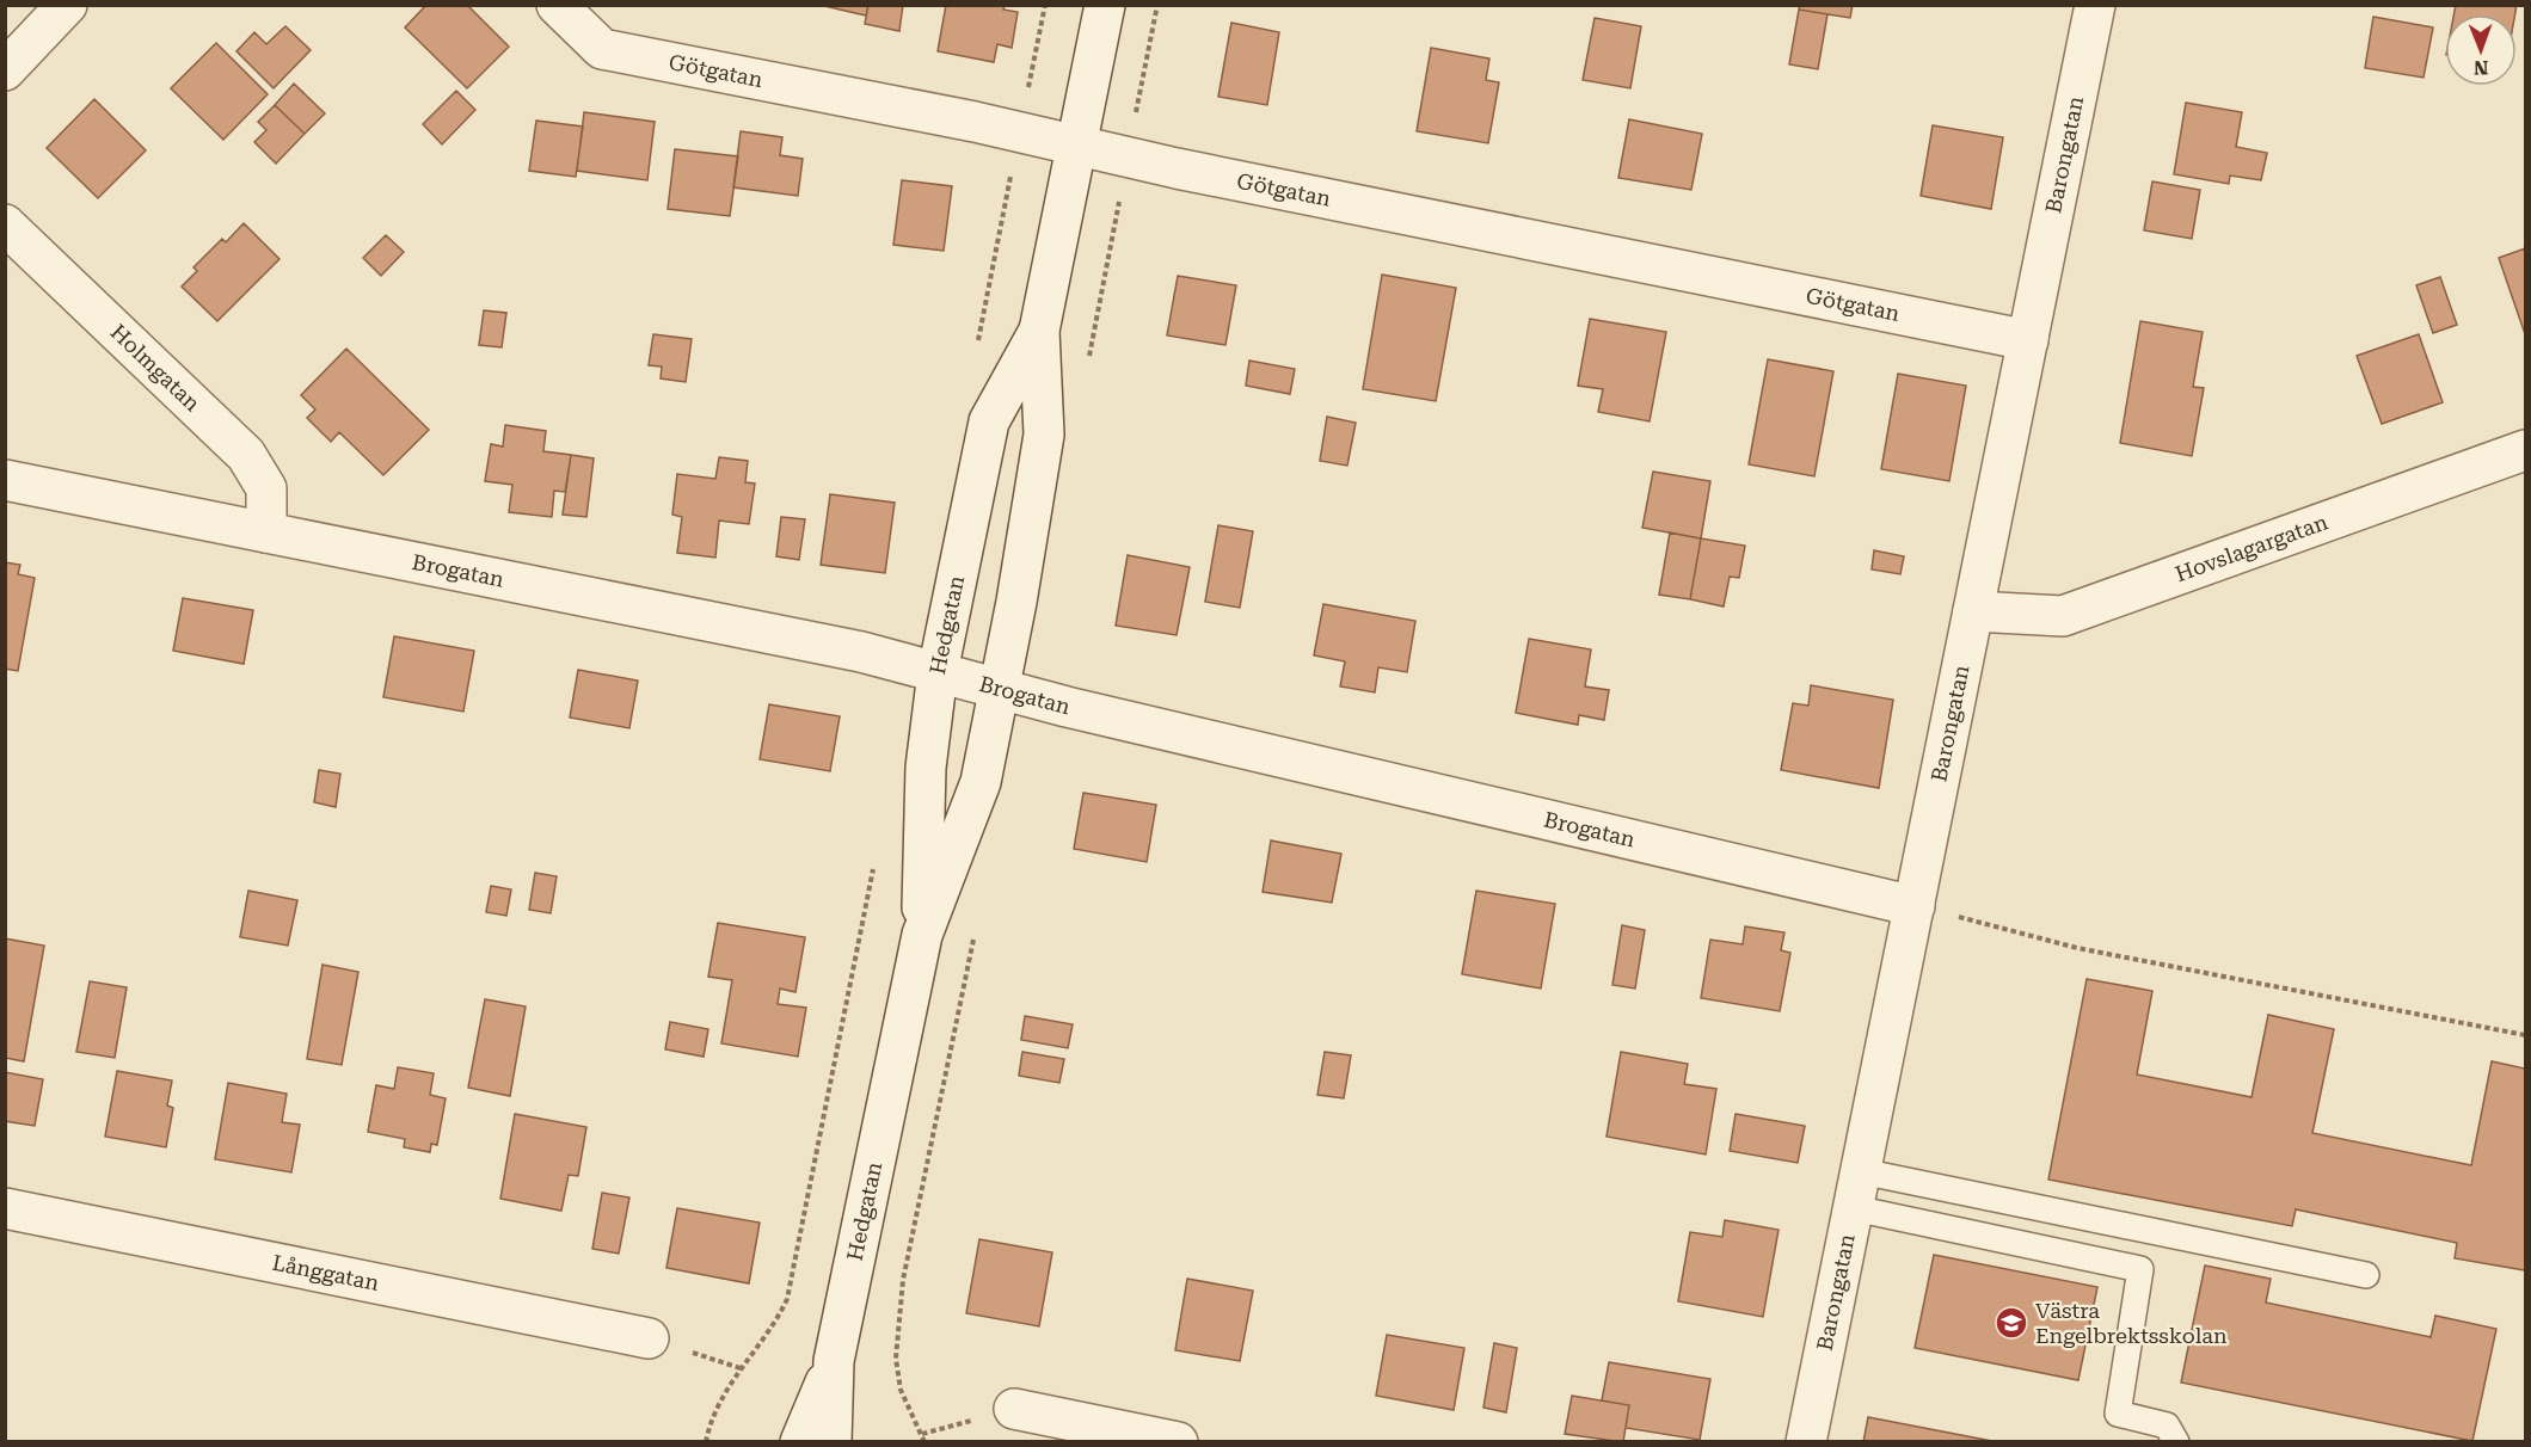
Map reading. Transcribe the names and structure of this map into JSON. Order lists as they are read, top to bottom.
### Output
{
  "streets": {
    "street": [
      "Götgatan",
      "Barongatan",
      "Holmgatan",
      "Hovslagargatan",
      "Brogatan",
      "Hedgatan",
      "Långgatan"
    ]
  },
  "crossings": [
    ["Götgatan", "Barongatan"],
    ["Götgatan", "Hedgatan"],
    ["Barongatan", "Hovslagargatan"],
    ["Barongatan", "Brogatan"],
    ["Holmgatan", "Brogatan"],
    ["Brogatan", "Hedgatan"]
  ],
  "places": {
    "school or university": ["Västra Engelbrektsskolan"]
  },
  "north": "bottom"
}
